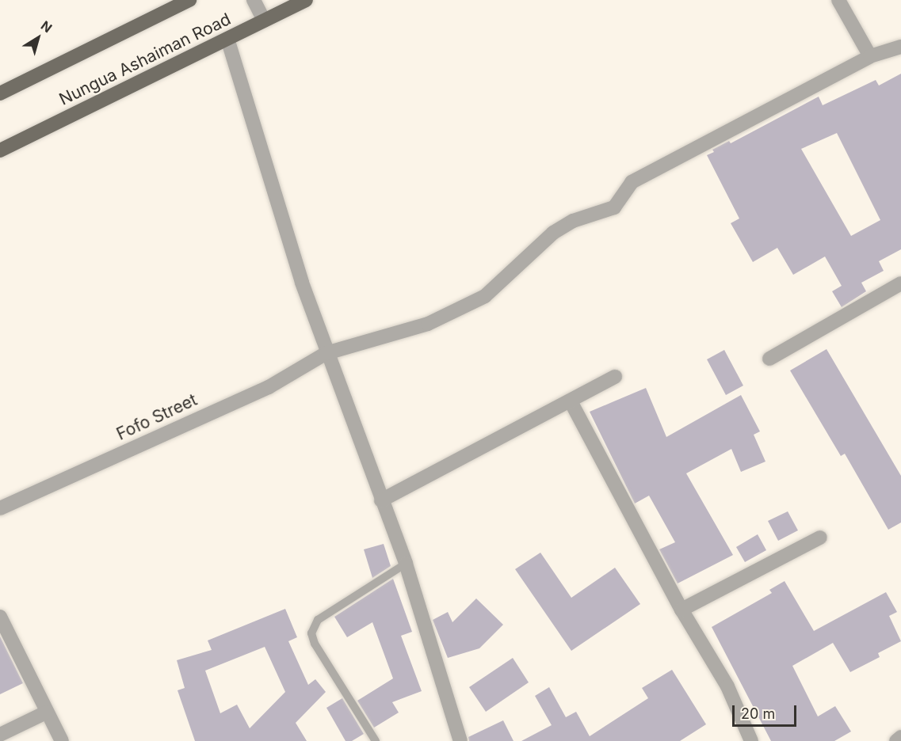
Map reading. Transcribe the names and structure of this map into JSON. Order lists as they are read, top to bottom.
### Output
{
  "streets": {
    "main road": ["Nungua Ashaiman Road"],
    "street": ["Fofo Street"]
  },
  "scale_bar": "20 m",
  "north": "top right"
}
